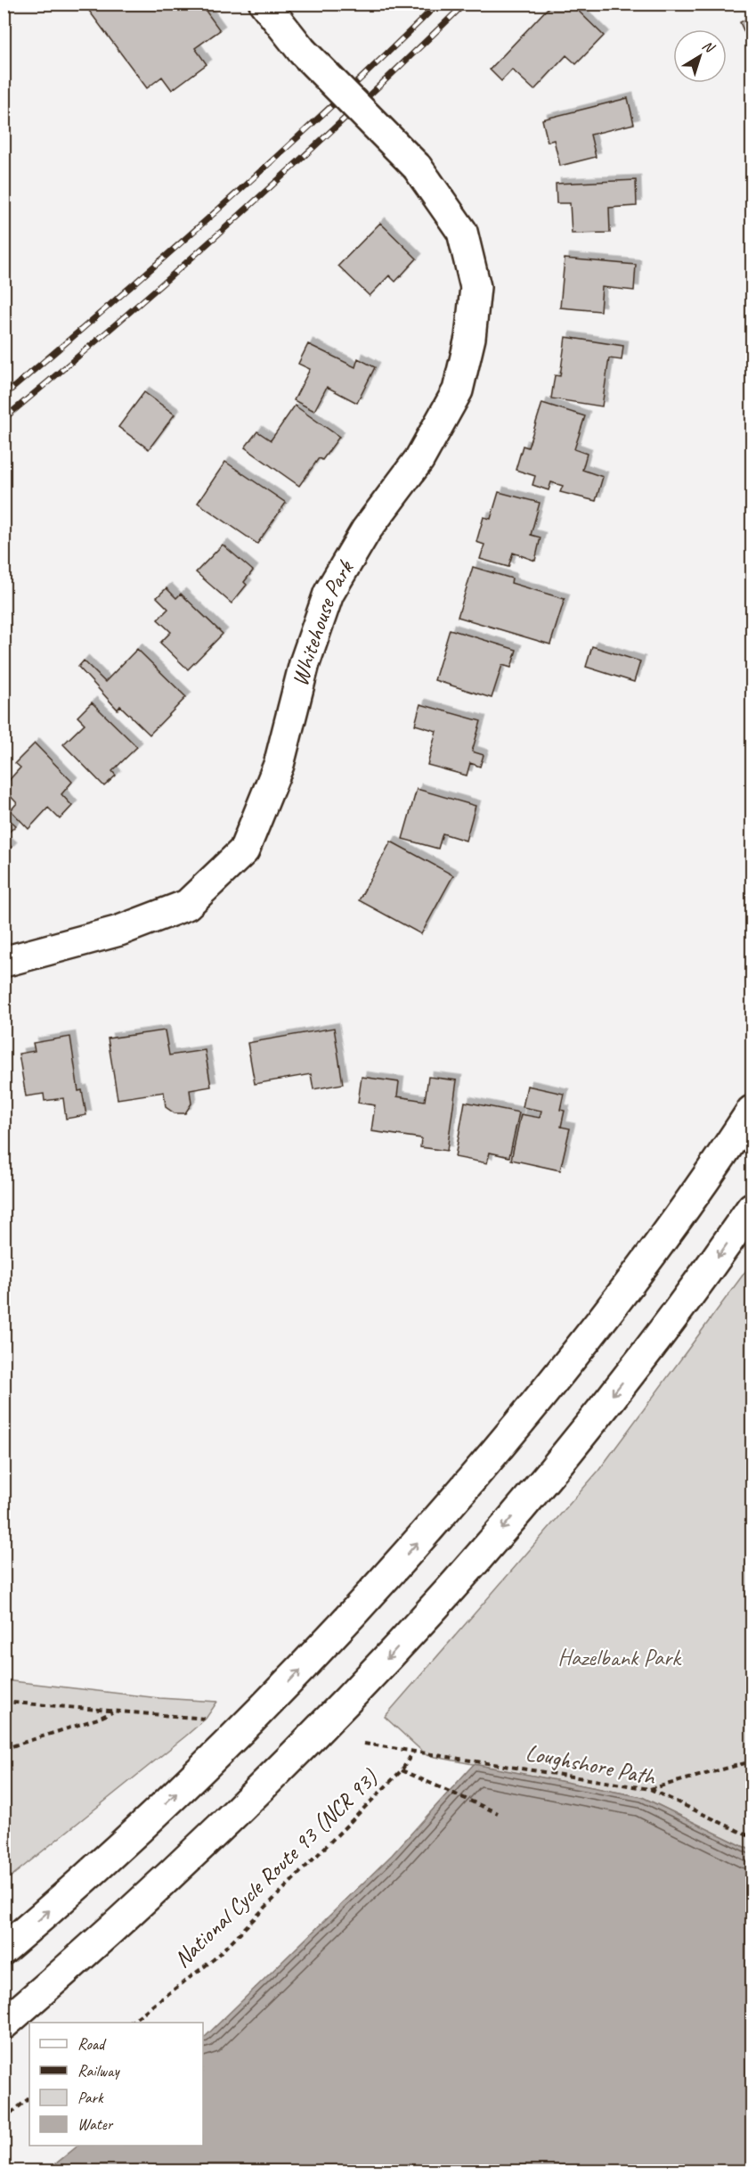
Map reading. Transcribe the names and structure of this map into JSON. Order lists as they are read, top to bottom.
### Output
{
  "streets": {
    "main road": ["Whitehouse Park"],
    "path": ["Loughshore Path", "National Cycle Route 93 (NCR 93)"]
  },
  "crossings": [
    ["Loughshore Path", "National Cycle Route 93 (NCR 93)"]
  ],
  "parks": ["Hazelbank Park"],
  "legend": [
    "Road",
    "Railway",
    "Park",
    "Water"
  ],
  "north": "top right"
}
